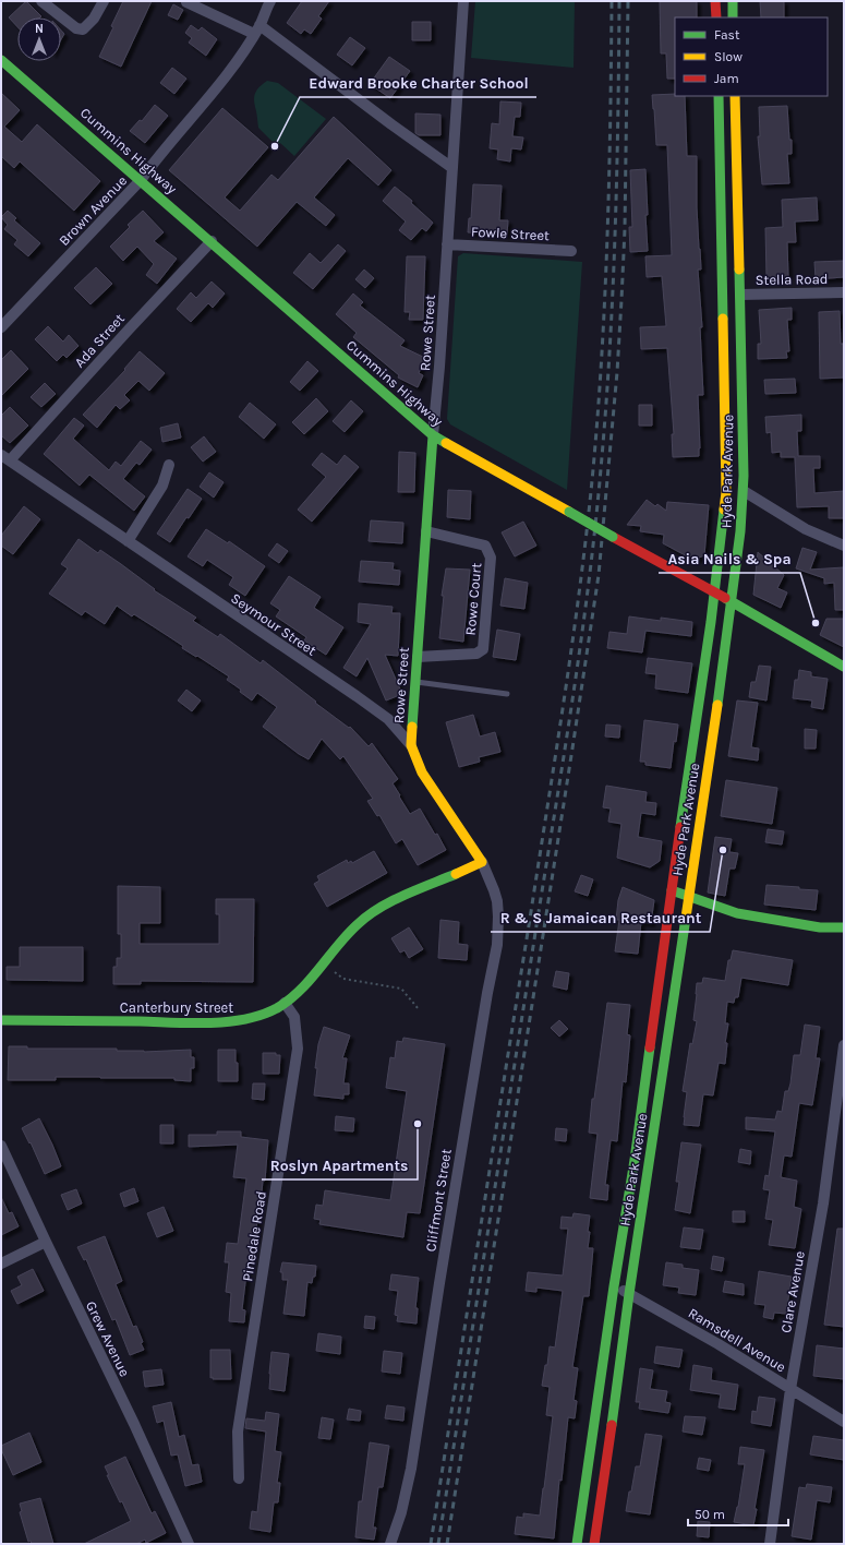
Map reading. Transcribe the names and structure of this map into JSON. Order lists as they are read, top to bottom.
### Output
{
  "streets": {
    "main road": [
      "Cummins Highway",
      "Rowe Street",
      "Hyde Park Avenue",
      "Seymour Street",
      "Canterbury Street"
    ],
    "street": [
      "Brown Avenue",
      "Fowle Street",
      "Stella Road",
      "Ada Street",
      "Rowe Court",
      "Cliffmont Street",
      "Pinedale Road",
      "Clare Avenue",
      "Grew Avenue",
      "Ramsdell Avenue"
    ]
  },
  "crossings": [
    ["Cummins Highway", "Brown Avenue"],
    ["Cummins Highway", "Rowe Street"],
    ["Cummins Highway", "Ada Street"],
    ["Cummins Highway", "Hyde Park Avenue"],
    ["Fowle Street", "Rowe Street"],
    ["Stella Road", "Hyde Park Avenue"],
    ["Rowe Street", "Rowe Court"],
    ["Rowe Street", "Seymour Street"],
    ["Ada Street", "Seymour Street"],
    ["Hyde Park Avenue", "Ramsdell Avenue"],
    ["Seymour Street", "Canterbury Street"],
    ["Seymour Street", "Cliffmont Street"],
    ["Canterbury Street", "Cliffmont Street"],
    ["Canterbury Street", "Pinedale Road"],
    ["Clare Avenue", "Ramsdell Avenue"]
  ],
  "places": [
    "Edward Brooke Charter School",
    "Asia Nails & Spa",
    "R & S Jamaican Restaurant",
    "Roslyn Apartments"
  ],
  "legend": ["Fast", "Slow", "Jam"],
  "scale_bar": "50 m",
  "north": "top"
}
